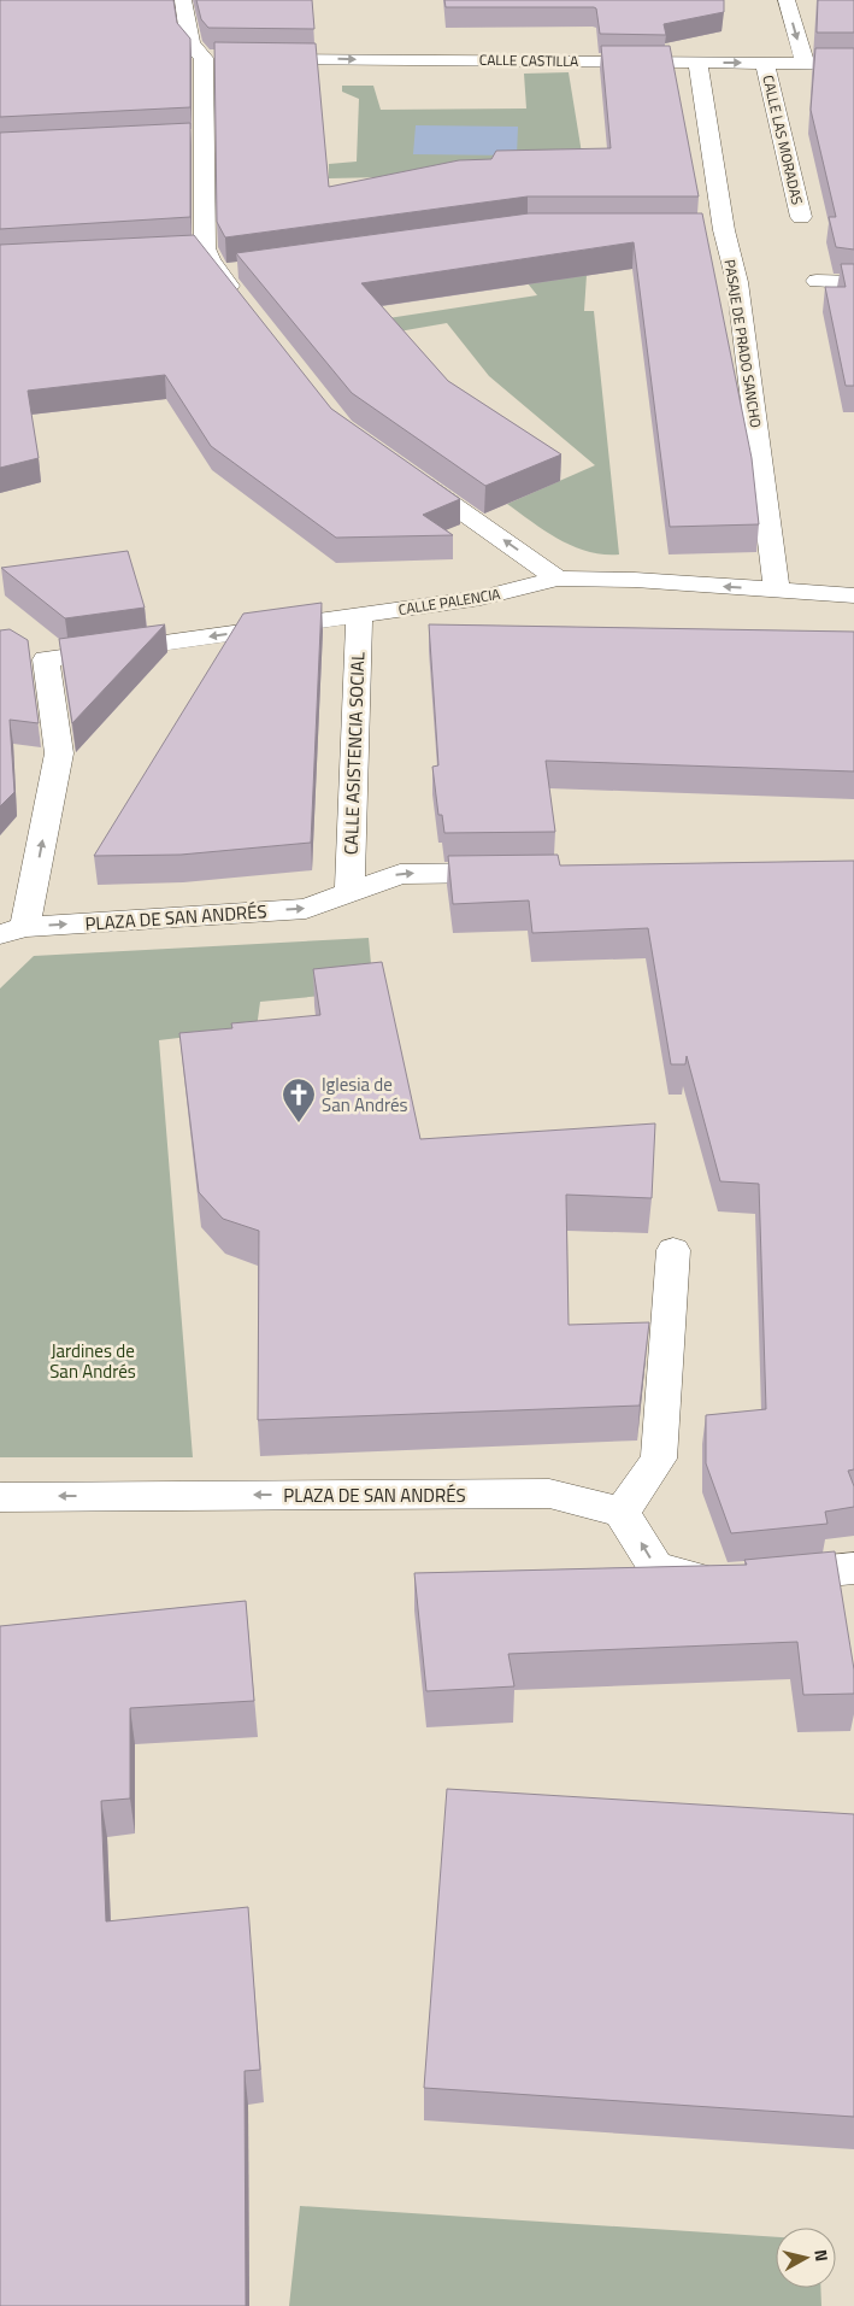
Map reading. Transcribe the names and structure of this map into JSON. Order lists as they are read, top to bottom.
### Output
{
  "streets": {
    "street": [
      "CALLE CASTILLA",
      "CALLE LAS MORADAS",
      "PASAJE DE PRADO SANCHO",
      "CALLE PALENCIA",
      "CALLE ASISTENCIA SOCIAL",
      "PLAZA DE SAN ANDRÉS"
    ]
  },
  "crossings": [
    ["CALLE CASTILLA", "CALLE LAS MORADAS"],
    ["CALLE CASTILLA", "PASAJE DE PRADO SANCHO"],
    ["PASAJE DE PRADO SANCHO", "CALLE PALENCIA"],
    ["CALLE PALENCIA", "CALLE ASISTENCIA SOCIAL"],
    ["CALLE PALENCIA", "PLAZA DE SAN ANDRÉS"],
    ["CALLE ASISTENCIA SOCIAL", "PLAZA DE SAN ANDRÉS"]
  ],
  "one_way": ["CALLE CASTILLA"],
  "parks": ["Jardines de San Andrés"],
  "places": {
    "church": ["Iglesia de San Andrés"]
  },
  "north": "right"
}
